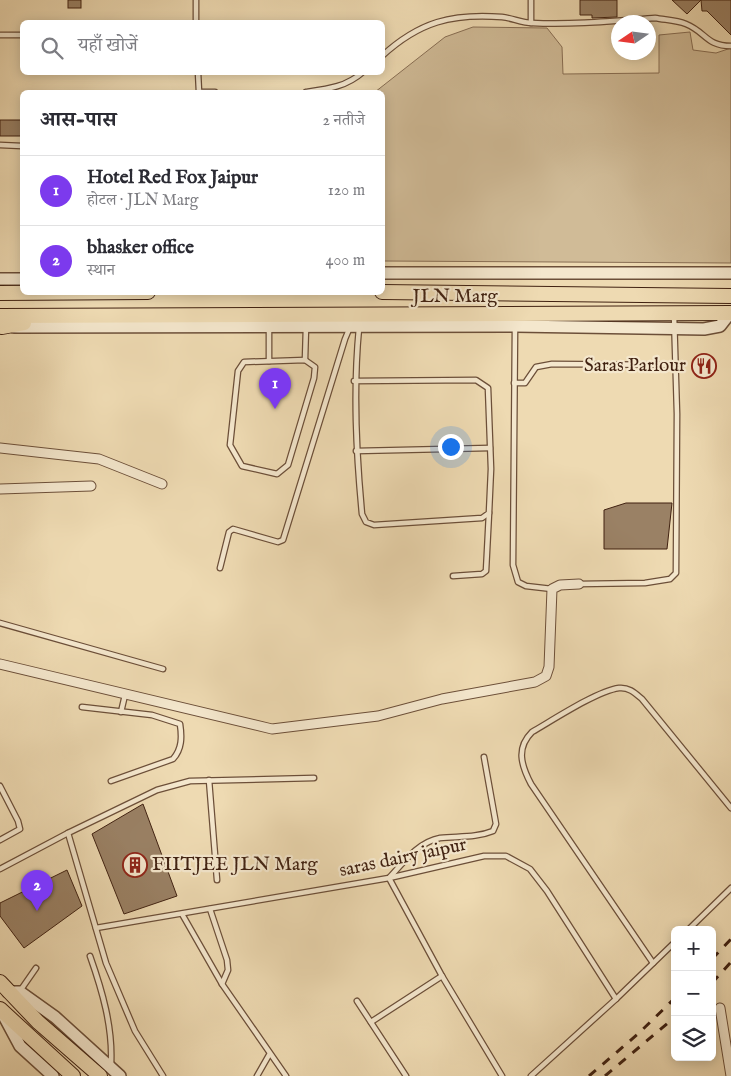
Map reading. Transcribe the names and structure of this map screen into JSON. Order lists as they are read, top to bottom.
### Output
{
  "streets": {
    "main road": ["JLN Marg"],
    "lane": ["saras dairy jaipur"]
  },
  "places": {
    "restaurant": ["Saras Parlour"],
    "building": ["FIITJEE JLN Marg"]
  },
  "north": "left",
  "page": {
    "search": "यहाँ खोजें",
    "heading": ["आस-पास", "2 नतीजे"],
    "list": [
      {
        "mark": "1",
        "name": "Hotel Red Fox Jaipur",
        "note": "होटल · JLN Marg",
        "value": "120 m"
      },
      {
        "mark": "2",
        "name": "bhasker office",
        "note": "स्थान",
        "value": "400 m"
      }
    ],
    "pins": ["1", "2"],
    "map_buttons": ["+", "−"]
  }
}
